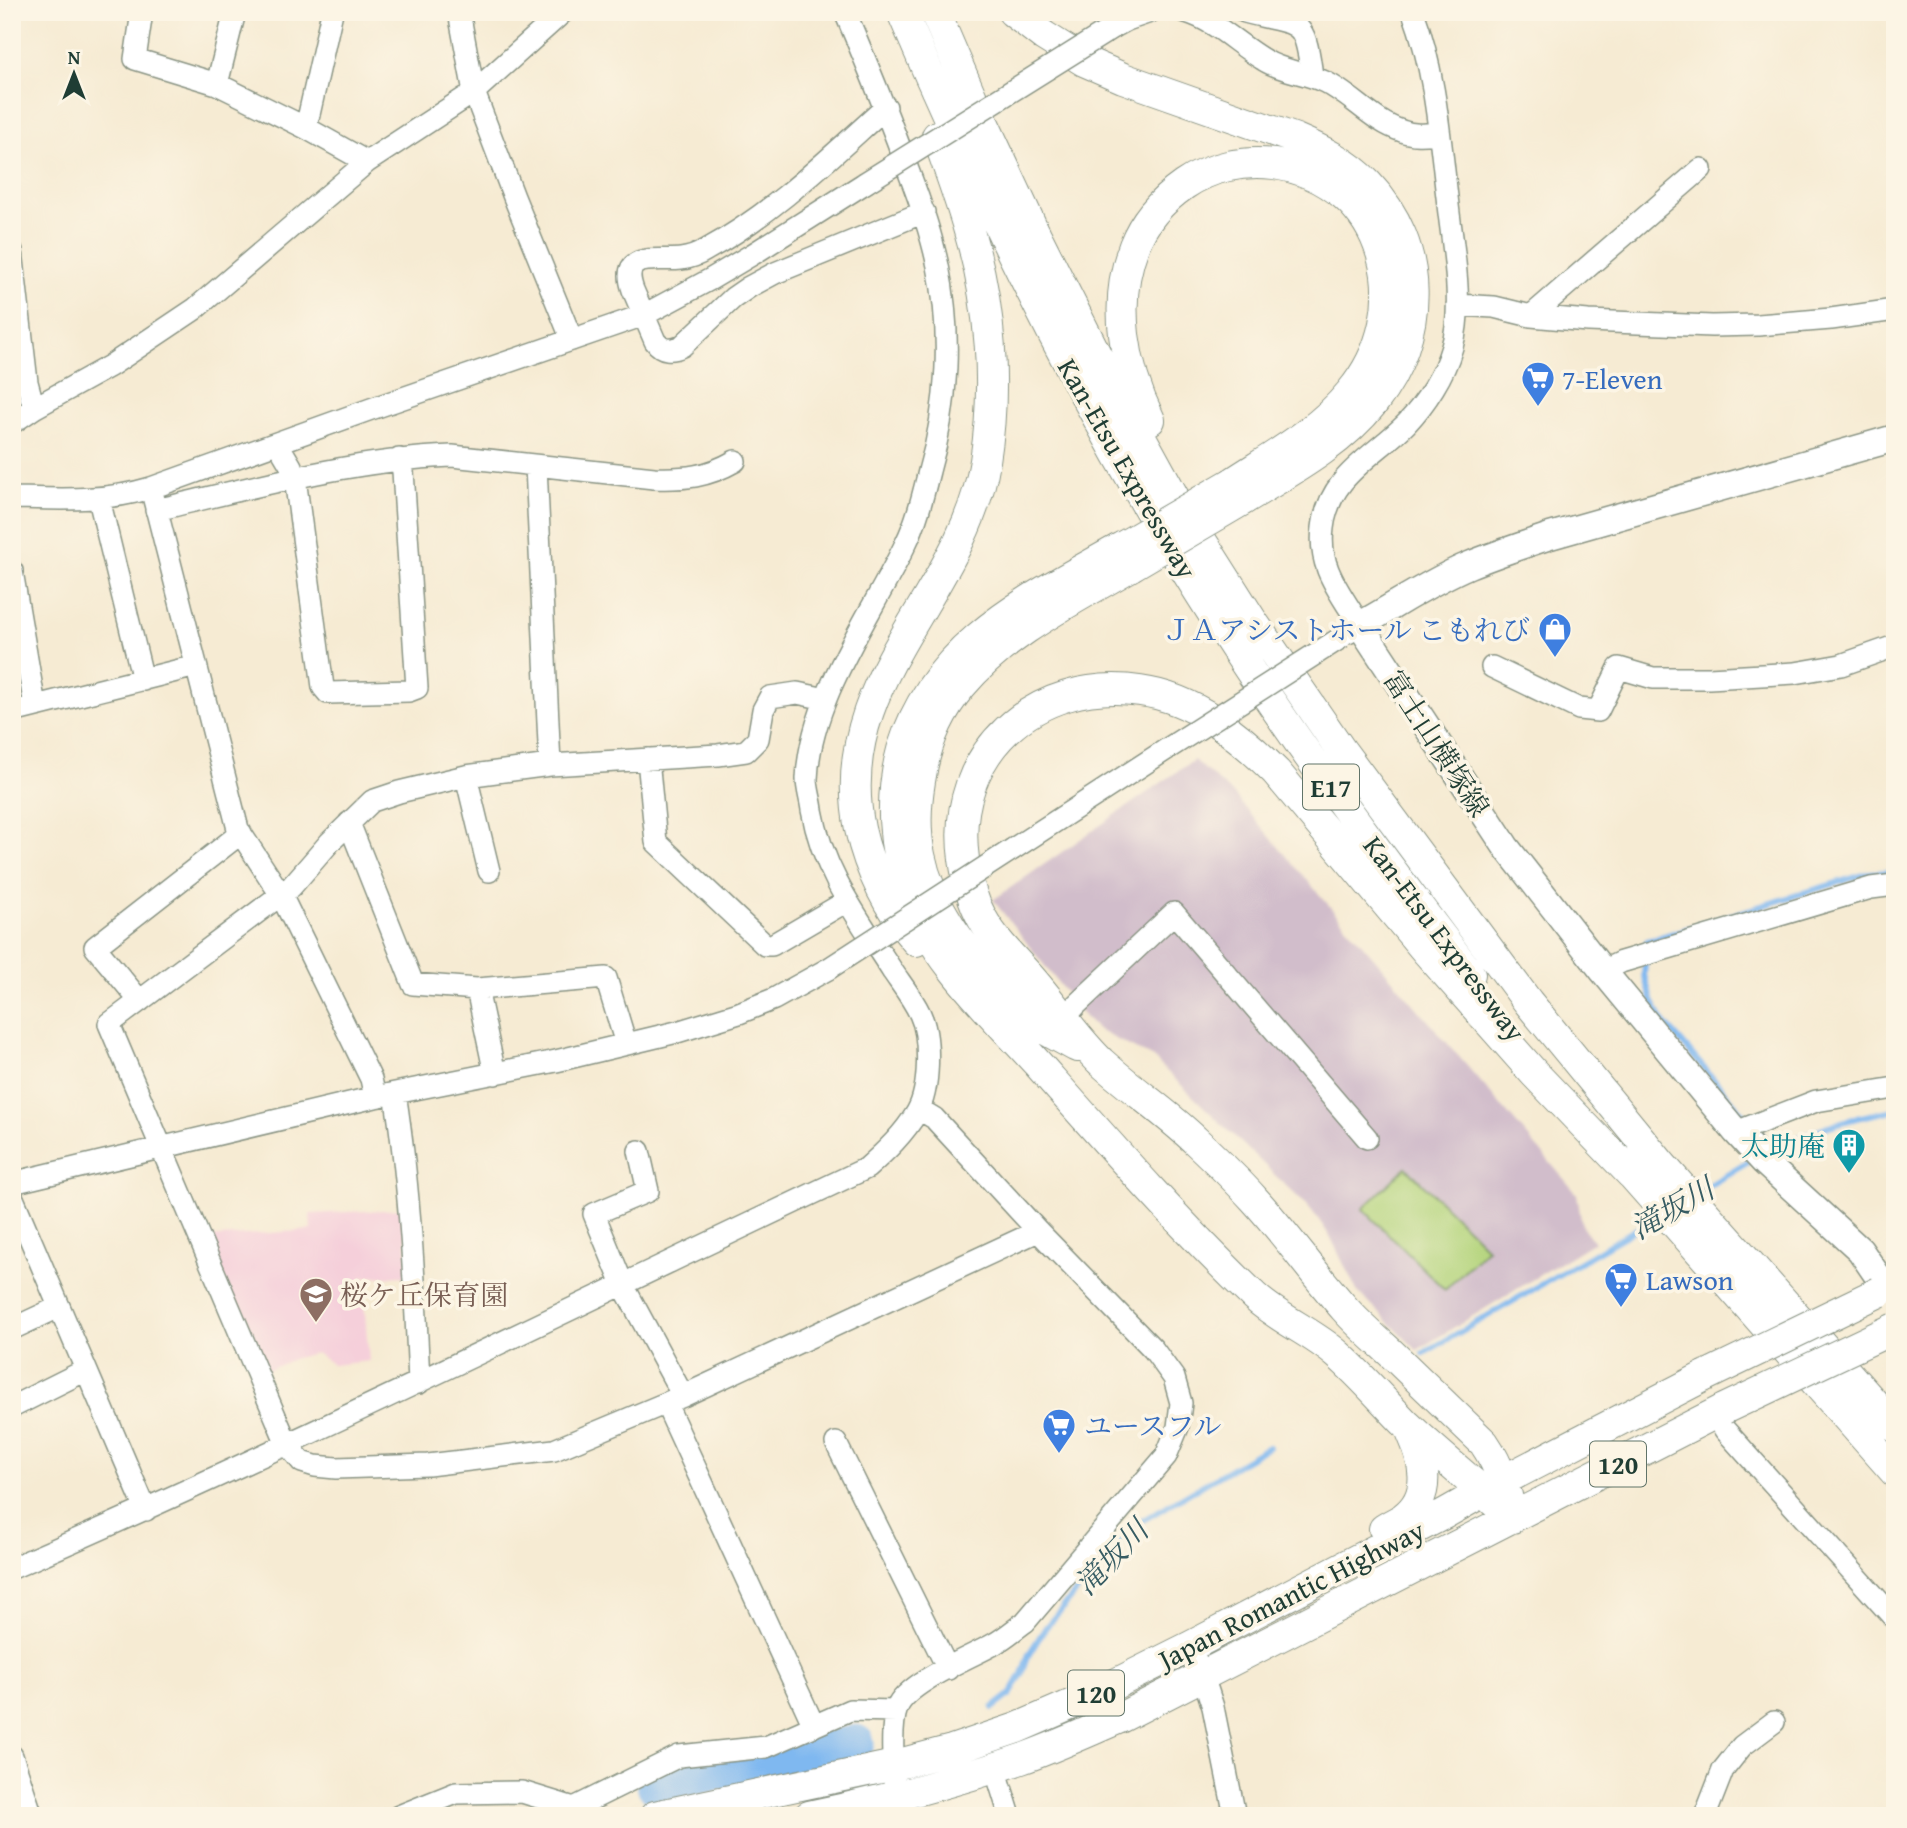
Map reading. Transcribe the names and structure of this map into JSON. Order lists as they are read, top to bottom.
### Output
{
  "streets": {
    "highway": [
      "Kan-Etsu Expressway",
      "E17",
      "120",
      "Japan Romantic Highway"
    ],
    "main road": ["富士山横塚線"]
  },
  "crossings": [
    ["富士山横塚線", "Japan Romantic Highway"]
  ],
  "water": ["滝坂川"],
  "places": {
    "supermarket": ["7-Eleven", "Lawson", "ユースフル"],
    "shop": ["ＪＡアシストホール こもれび"],
    "building": ["太助庵"],
    "school or university": ["桜ケ丘保育園"]
  },
  "north": "top"
}
